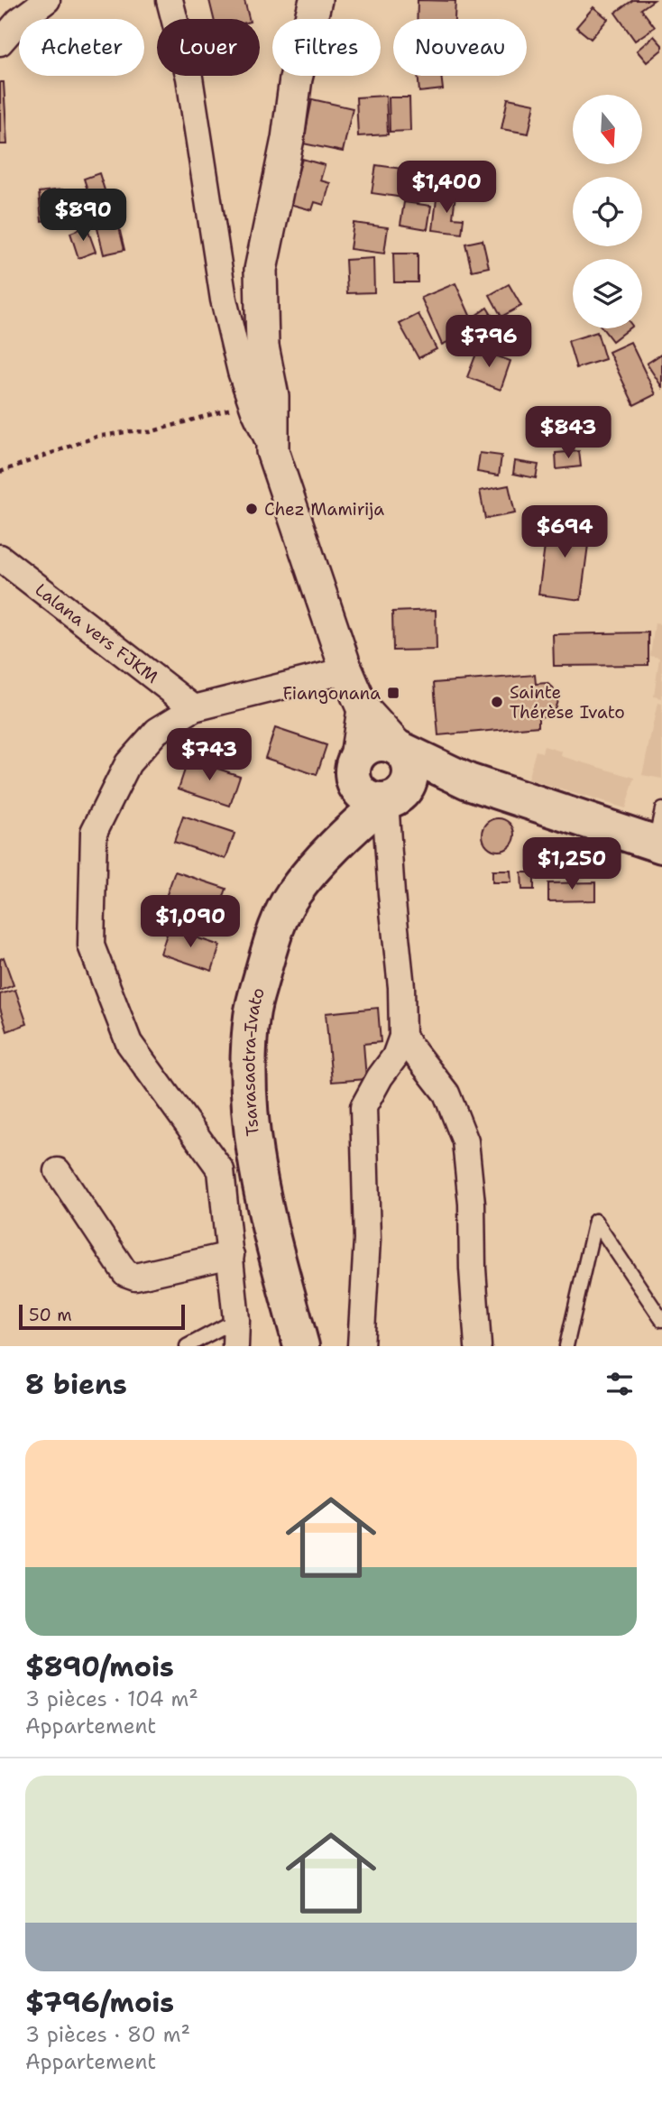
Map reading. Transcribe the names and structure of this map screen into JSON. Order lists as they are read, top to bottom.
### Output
{
  "streets": {
    "main road": ["Tsarasaotra-Ivato"],
    "street": ["Lalana vers FJKM"]
  },
  "places": {
    "other": ["Chez Mamirija", "Sainte Thérèse Ivato"],
    "transit": ["Fiangonana"]
  },
  "scale_bar": "50 m",
  "north": "bottom",
  "page": {
    "chip": [
      "Acheter",
      "Louer",
      "Filtres",
      "Nouveau"
    ],
    "price": [
      "$1,400",
      "$890",
      "$796",
      "$843",
      "$694",
      "$743",
      "$1,250",
      "$1,090"
    ],
    "scale": "50 m",
    "heading": "8 biens",
    "list": [
      {
        "name": "$890/mois",
        "note": "3 pièces · 104 m² · Appartement"
      },
      {
        "name": "$796/mois",
        "note": "3 pièces · 80 m² · Appartement"
      }
    ]
  }
}
